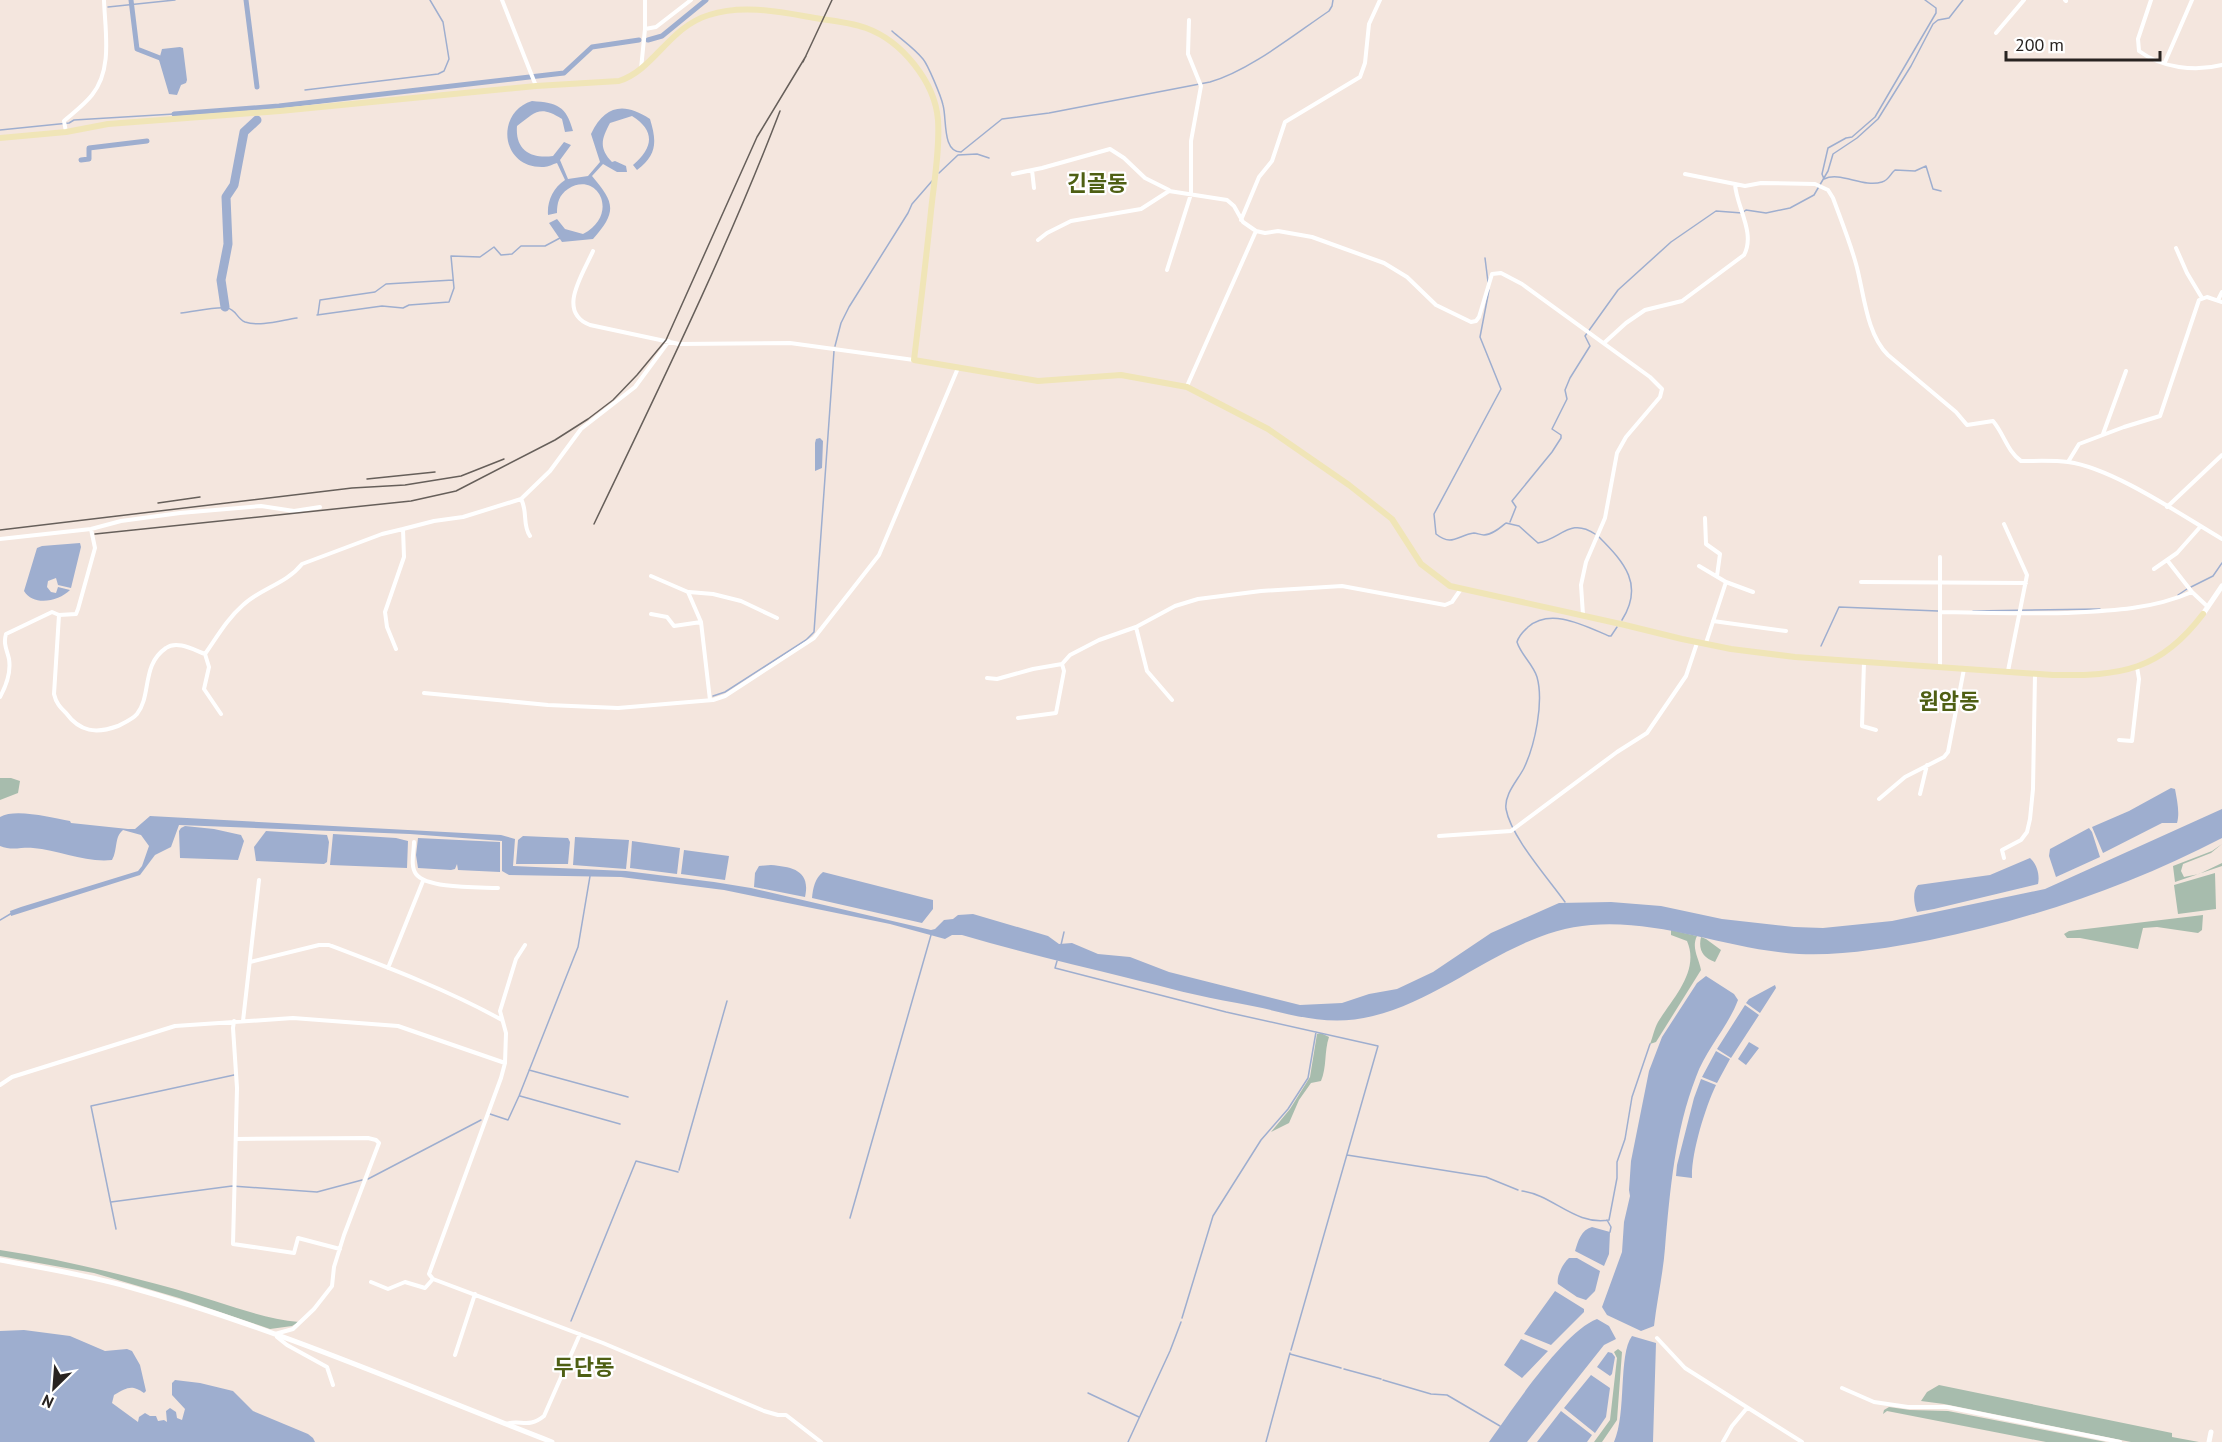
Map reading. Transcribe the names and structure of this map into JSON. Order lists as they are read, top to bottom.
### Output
{
  "districts": ["긴골동", "원암동", "두단동"],
  "scale_bar": "200 m",
  "north": "bottom left"
}
